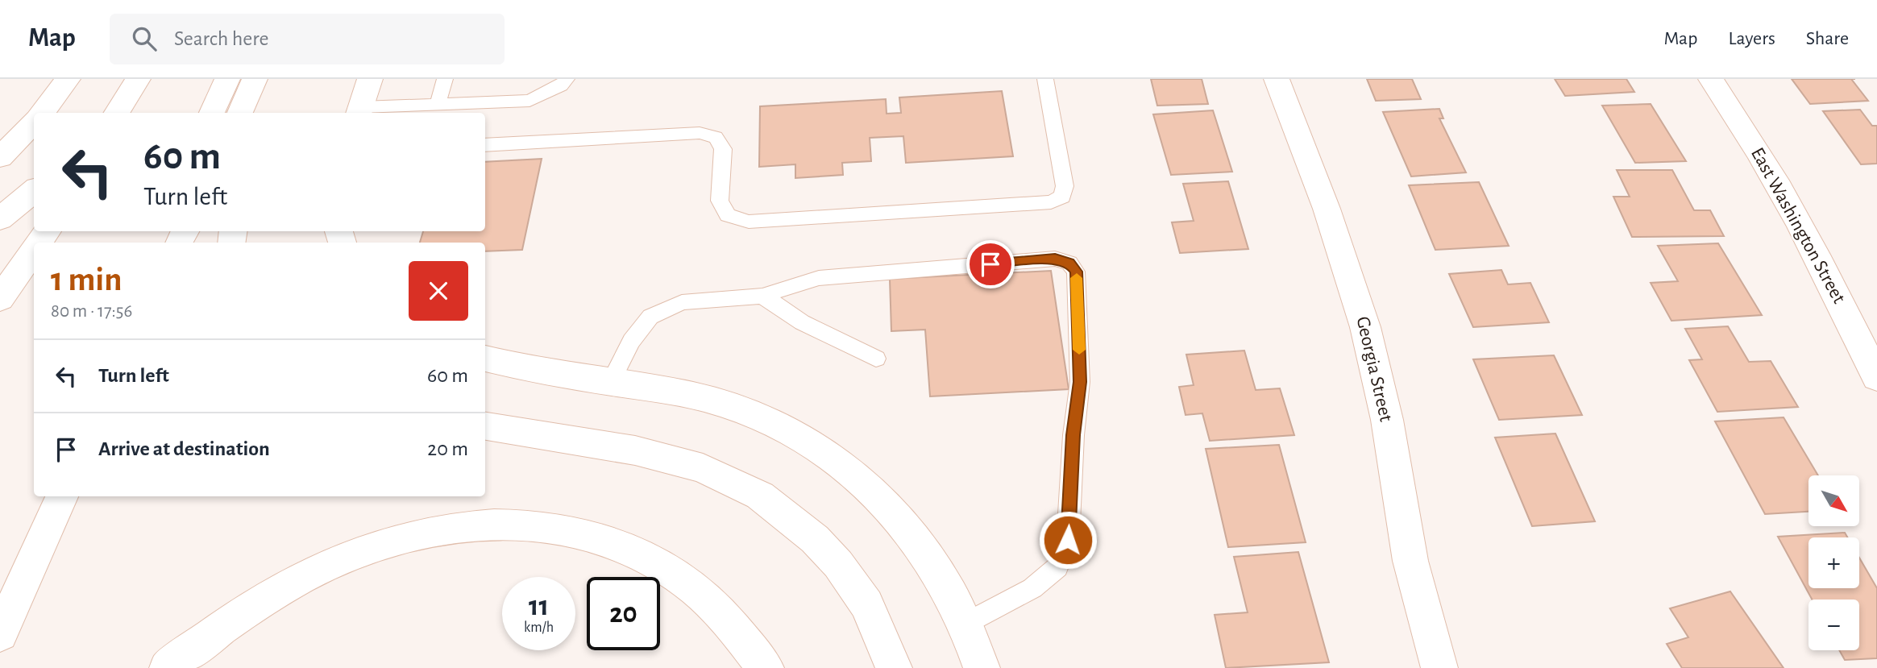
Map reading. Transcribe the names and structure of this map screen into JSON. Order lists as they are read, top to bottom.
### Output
{
  "streets": {
    "street": ["East Washington Street", "Georgia Street"]
  },
  "north": "bottom right",
  "page": {
    "header": "Map",
    "search": "Search here",
    "nav": ["Map", "Layers", "Share"],
    "turn": ["60 m", "Turn left"],
    "heading": ["1 min", "80 m · 17:56"],
    "list": [
      {
        "name": "Turn left",
        "value": "60 m"
      },
      {
        "name": "Arrive at destination",
        "value": "20 m"
      }
    ],
    "map_buttons": ["+", "−"],
    "speed": "11 km/h",
    "limit": "20"
  }
}
